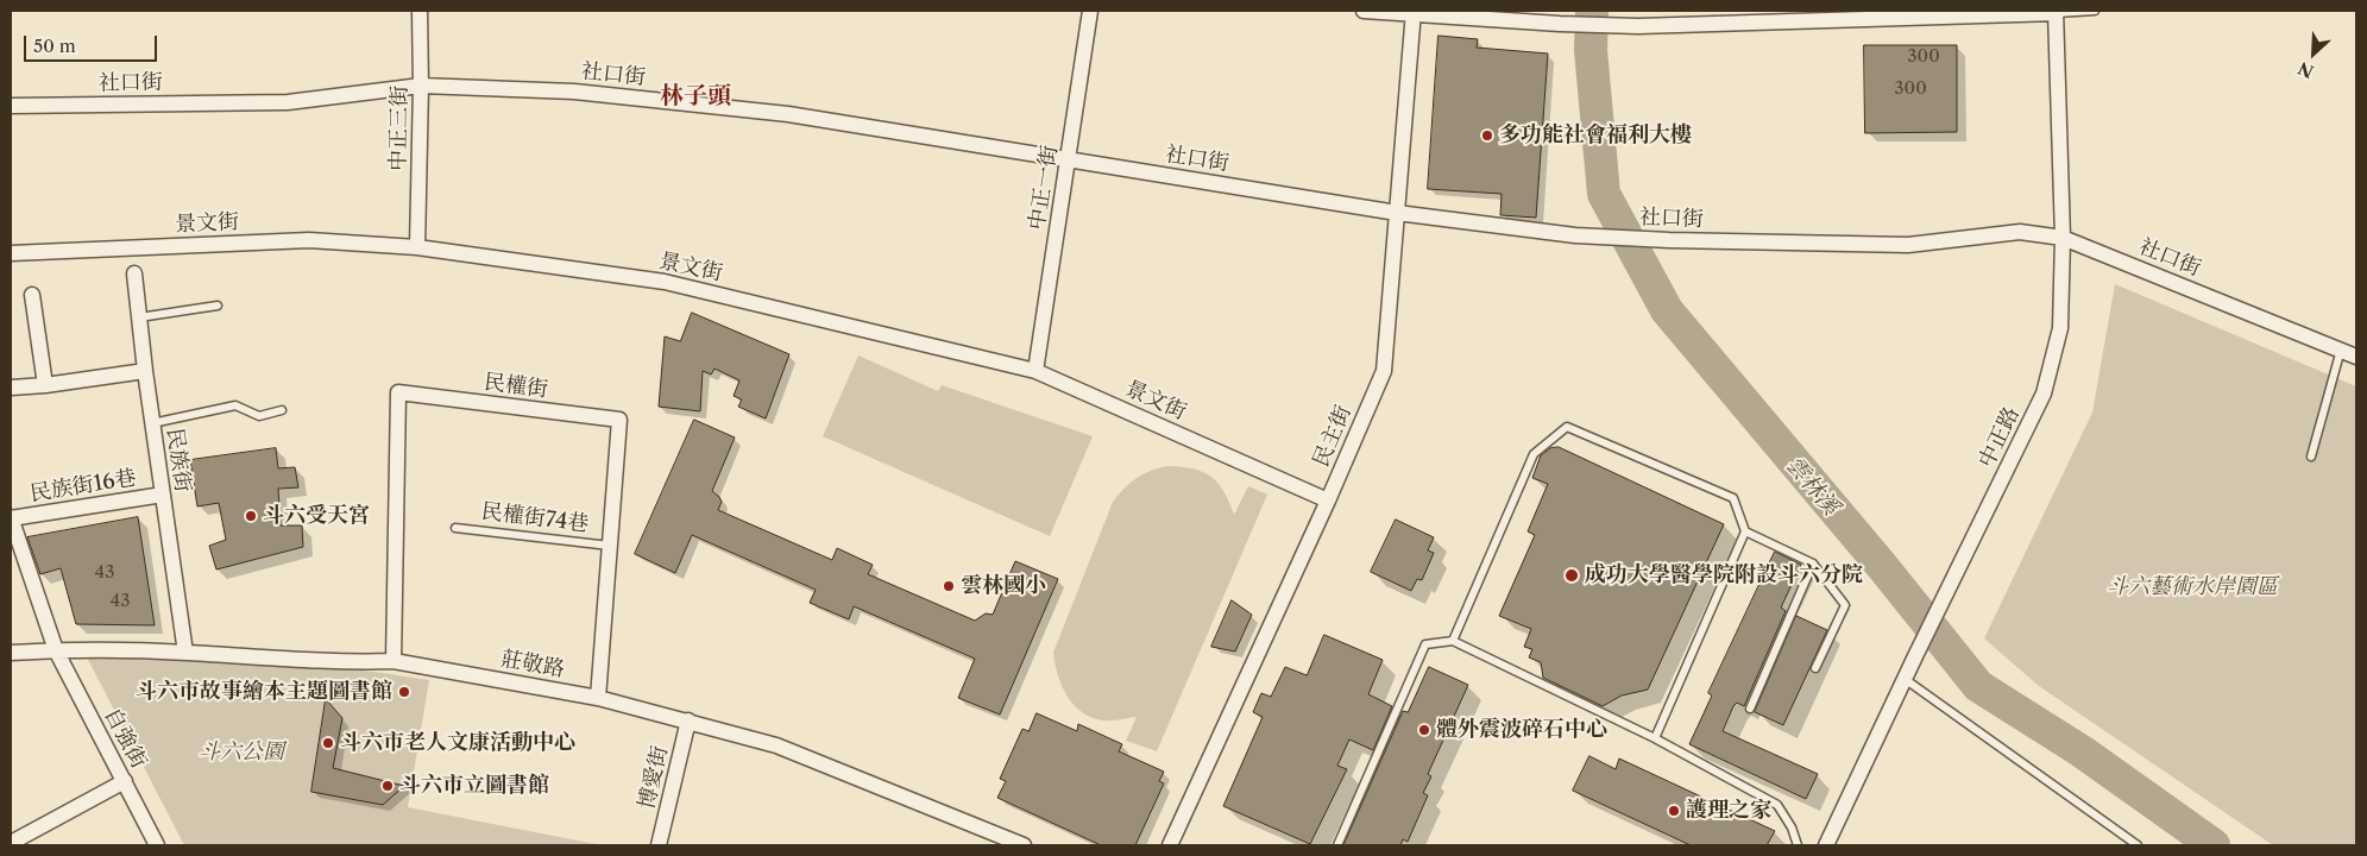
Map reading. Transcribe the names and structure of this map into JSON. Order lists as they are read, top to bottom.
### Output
{
  "streets": {
    "street": [
      "社口街",
      "中正三街",
      "中正一街",
      "景文街",
      "民權街",
      "民主街",
      "中正路",
      "民族街",
      "民族街16巷",
      "莊敬路",
      "自強街",
      "博愛街"
    ],
    "lane": ["民權街74巷"]
  },
  "crossings": [
    ["社口街", "中正三街"],
    ["社口街", "中正一街"],
    ["社口街", "民主街"],
    ["社口街", "中正路"],
    ["中正三街", "景文街"],
    ["中正一街", "景文街"],
    ["景文街", "民主街"],
    ["民權街", "民權街74巷"],
    ["民權街", "莊敬路"],
    ["民族街", "民族街16巷"],
    ["民族街", "莊敬路"],
    ["莊敬路", "自強街"],
    ["莊敬路", "博愛街"]
  ],
  "districts": ["林子頭"],
  "water": ["雲林溪"],
  "parks": ["斗六藝術水岸園區", "斗六公園"],
  "places": [
    "多功能社會福利大樓",
    "斗六受天宮",
    "成功大學醫學院附設斗六分院",
    "雲林國小",
    "斗六市故事繪本主題圖書館",
    "體外震波碎石中心",
    "斗六市老人文康活動中心",
    "斗六市立圖書館",
    "護理之家"
  ],
  "house_numbers": [
    "300",
    "300",
    "43",
    "43"
  ],
  "scale_bar": "50 m",
  "north": "bottom left"
}
